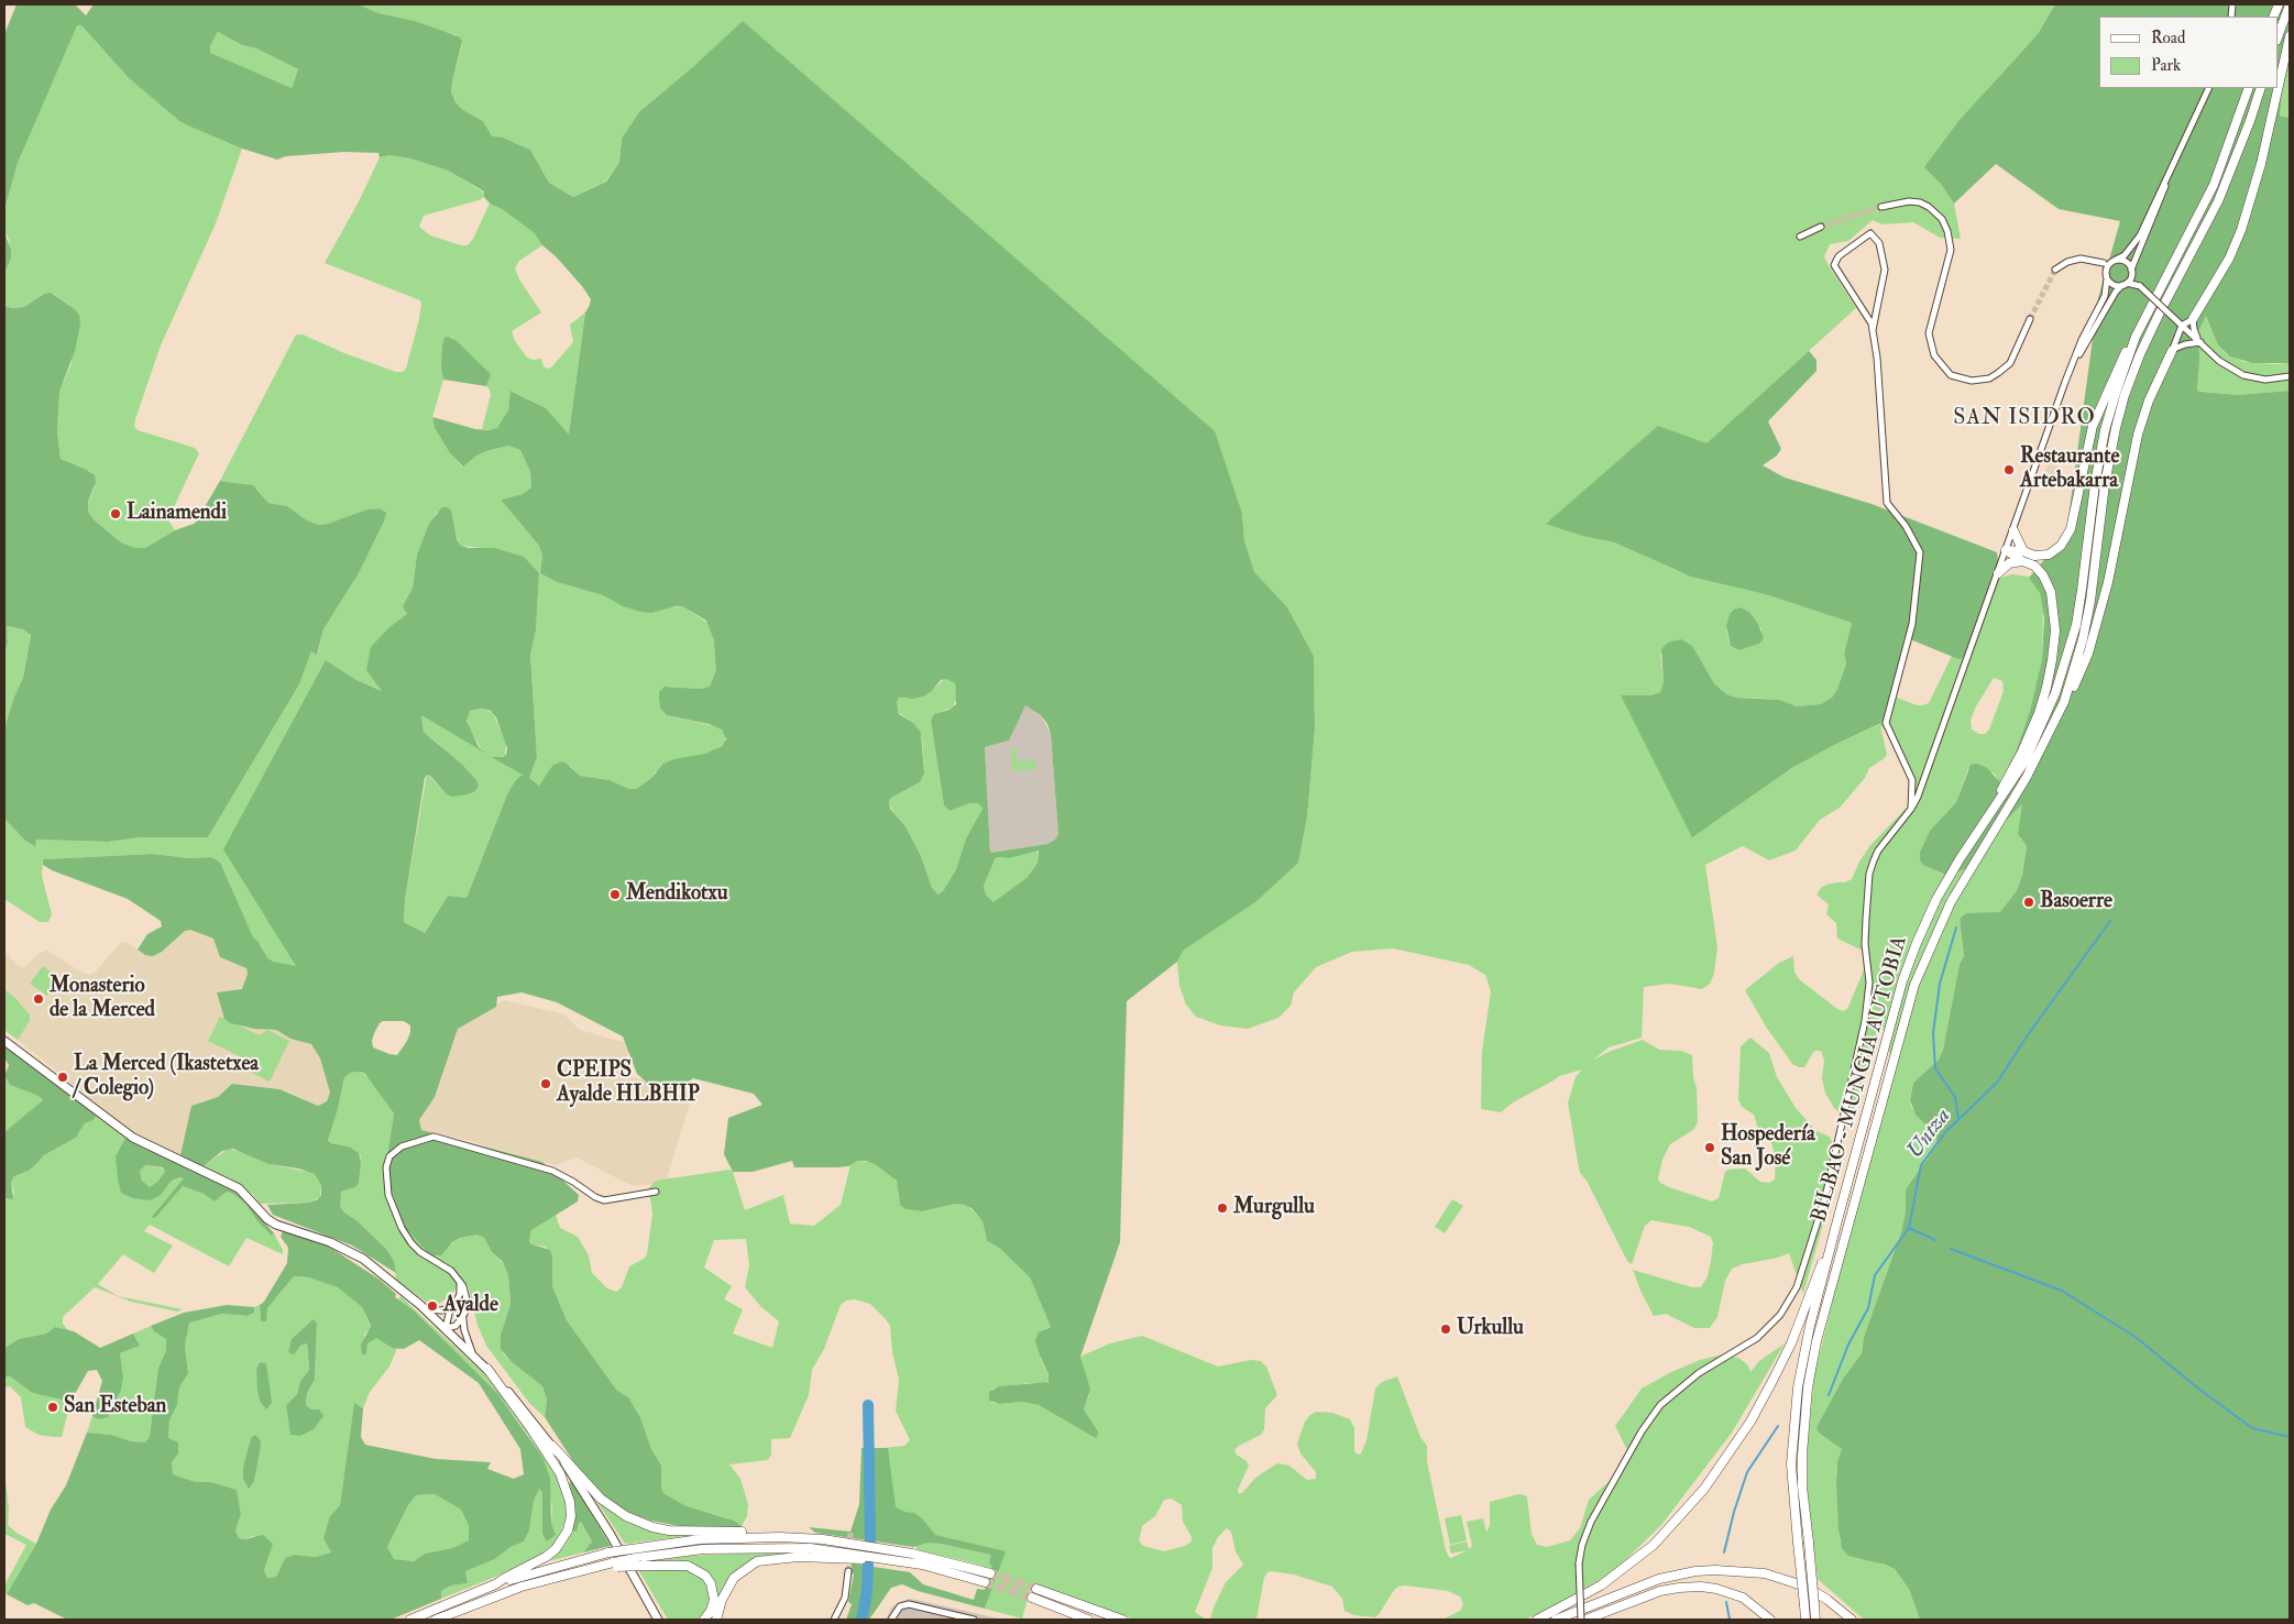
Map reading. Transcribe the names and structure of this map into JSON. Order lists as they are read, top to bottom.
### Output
{
  "streets": {
    "highway": ["BILBAO - MUNGIA AUTOBIA"]
  },
  "districts": ["SAN ISIDRO"],
  "water": ["Untza"],
  "places": [
    "Restaurante Artebakarra",
    "Lainamendi",
    "Mendikotxu",
    "Basoerre",
    "Monasterio de la Merced",
    "La Merced (Ikastetxea / Colegio)",
    "CPEIPS Ayalde HLBHIP",
    "Hospedería San José",
    "Murgullu",
    "Ayalde",
    "Urkullu",
    "San Esteban"
  ],
  "legend": ["Road", "Park"]
}
